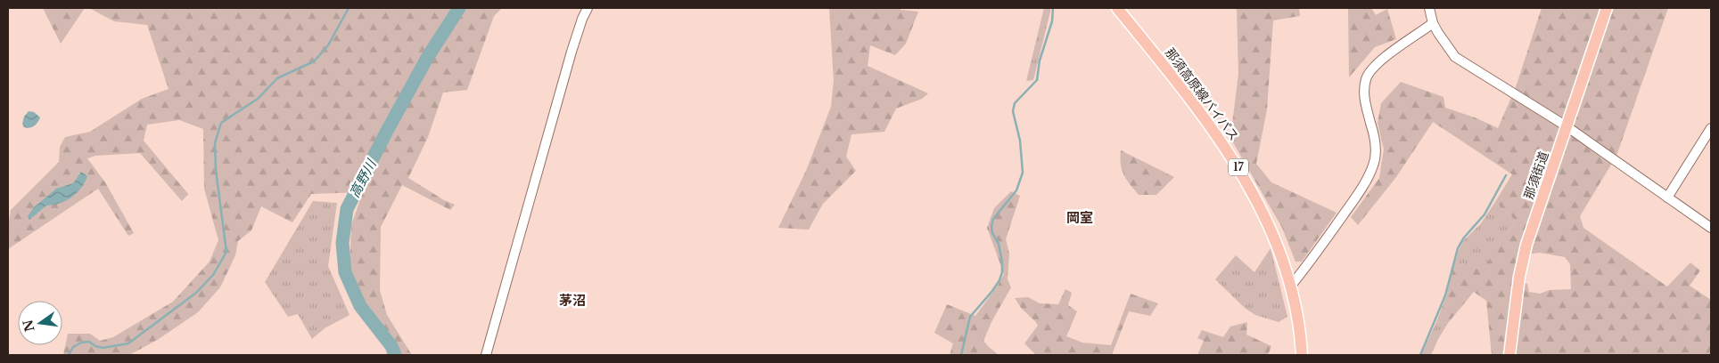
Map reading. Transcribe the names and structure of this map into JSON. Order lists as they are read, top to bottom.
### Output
{
  "streets": {
    "main road": ["那須高原線バイパス", "17", "那須街道"]
  },
  "districts": ["岡室", "茅沼"],
  "water": ["高野川"],
  "north": "left"
}
